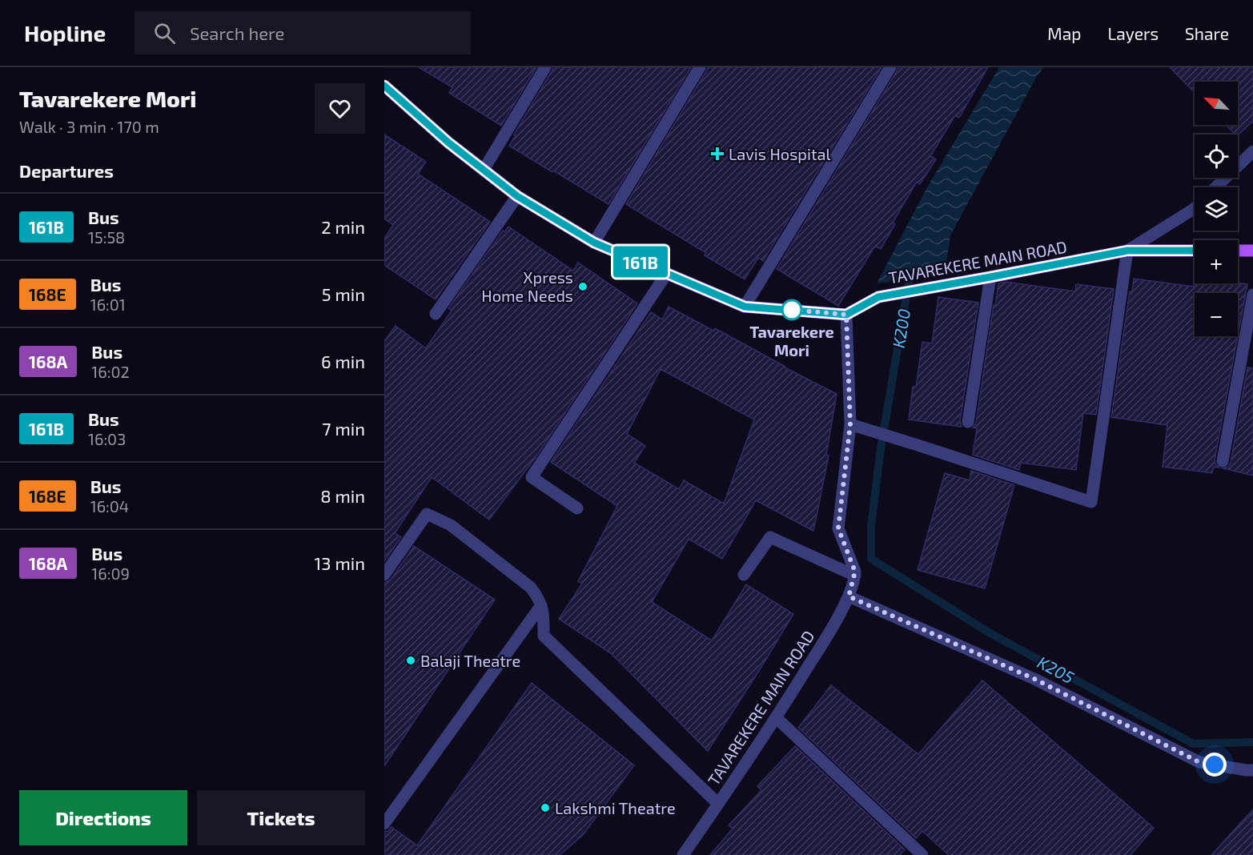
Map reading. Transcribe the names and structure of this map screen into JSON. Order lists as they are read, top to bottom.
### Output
{
  "streets": {
    "main road": ["TAVAREKERE MAIN ROAD"]
  },
  "water": ["K200", "K205"],
  "places": {
    "health": ["Lavis Hospital"],
    "other": [
      "Xpress Home Needs",
      "Tavarekere Mori",
      "Balaji Theatre",
      "Lakshmi Theatre"
    ]
  },
  "lines": ["bus line 161B"],
  "north": "top left",
  "page": {
    "header": "Hopline",
    "search": "Search here",
    "nav": ["Map", "Layers", "Share"],
    "heading": [
      ["Tavarekere Mori", "Walk · 3 min · 170 m"],
      "Departures"
    ],
    "on_map": "161B",
    "map_buttons": ["+", "−"],
    "list": [
      {
        "mark": "161B",
        "name": "Bus",
        "note": "15:58",
        "value": "2 min"
      },
      {
        "mark": "168E",
        "name": "Bus",
        "note": "16:01",
        "value": "5 min"
      },
      {
        "mark": "168A",
        "name": "Bus",
        "note": "16:02",
        "value": "6 min"
      },
      {
        "mark": "161B",
        "name": "Bus",
        "note": "16:03",
        "value": "7 min"
      },
      {
        "mark": "168E",
        "name": "Bus",
        "note": "16:04",
        "value": "8 min"
      },
      {
        "mark": "168A",
        "name": "Bus",
        "note": "16:09",
        "value": "13 min"
      }
    ],
    "buttons": ["Directions", "Tickets"]
  }
}
